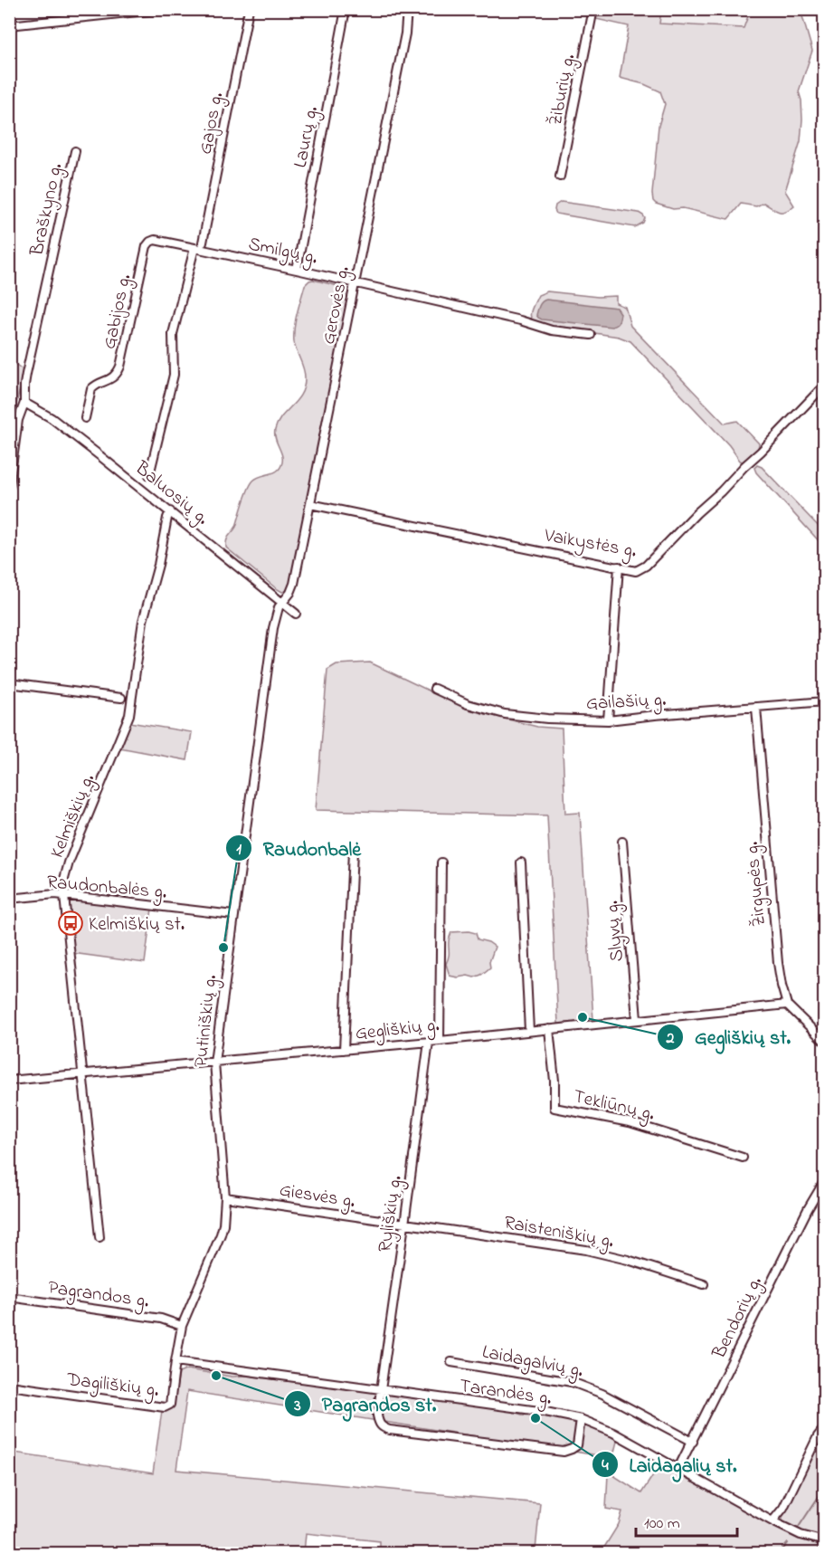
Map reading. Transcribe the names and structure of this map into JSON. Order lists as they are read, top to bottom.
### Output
{
  "streets": {
    "street": [
      "Žiburių g.",
      "Gajos g.",
      "Laurų g.",
      "Braškyno g.",
      "Smilgų g.",
      "Gerovės g.",
      "Gabijos g.",
      "Baluosių g.",
      "Vaikystės g.",
      "Gailašių g.",
      "Kelmiškių g.",
      "Žirgupės g.",
      "Raudonbalės g.",
      "Slyvų g.",
      "Putiniškių g.",
      "Gegliškių g.",
      "Tekliūnų g.",
      "Giesvės g.",
      "Ryliškių g.",
      "Raisteniškių g.",
      "Pagrandos g.",
      "Bendorių g.",
      "Laidagalvių g.",
      "Dagiliškių g.",
      "Tarandės g."
    ]
  },
  "crossings": [
    ["Laurų g.", "Smilgų g."],
    ["Braškyno g.", "Baluosių g."],
    ["Smilgų g.", "Gerovės g."],
    ["Smilgų g.", "Gabijos g."],
    ["Gerovės g.", "Baluosių g."],
    ["Gerovės g.", "Vaikystės g."],
    ["Gerovės g.", "Putiniškių g."],
    ["Baluosių g.", "Kelmiškių g."],
    ["Baluosių g.", "Putiniškių g."],
    ["Gailašių g.", "Žirgupės g."],
    ["Kelmiškių g.", "Raudonbalės g."],
    ["Kelmiškių g.", "Gegliškių g."],
    ["Žirgupės g.", "Gegliškių g."],
    ["Raudonbalės g.", "Putiniškių g."],
    ["Slyvų g.", "Gegliškių g."],
    ["Putiniškių g.", "Gegliškių g."],
    ["Putiniškių g.", "Giesvės g."],
    ["Putiniškių g.", "Pagrandos g."],
    ["Putiniškių g.", "Dagiliškių g."],
    ["Putiniškių g.", "Tarandės g."],
    ["Gegliškių g.", "Tekliūnų g."],
    ["Gegliškių g.", "Ryliškių g."],
    ["Giesvės g.", "Ryliškių g."],
    ["Giesvės g.", "Raisteniškių g."],
    ["Ryliškių g.", "Raisteniškių g."],
    ["Ryliškių g.", "Tarandės g."],
    ["Bendorių g.", "Laidagalvių g."],
    ["Bendorių g.", "Tarandės g."],
    ["Dagiliškių g.", "Tarandės g."]
  ],
  "places": {
    "bus stop": ["Kelmiškių st."],
    "other": [
      "Raudonbalė",
      "Gegliškių st.",
      "Pagrandos st.",
      "Laidagalių st."
    ]
  },
  "scale_bar": "100 m"
}
